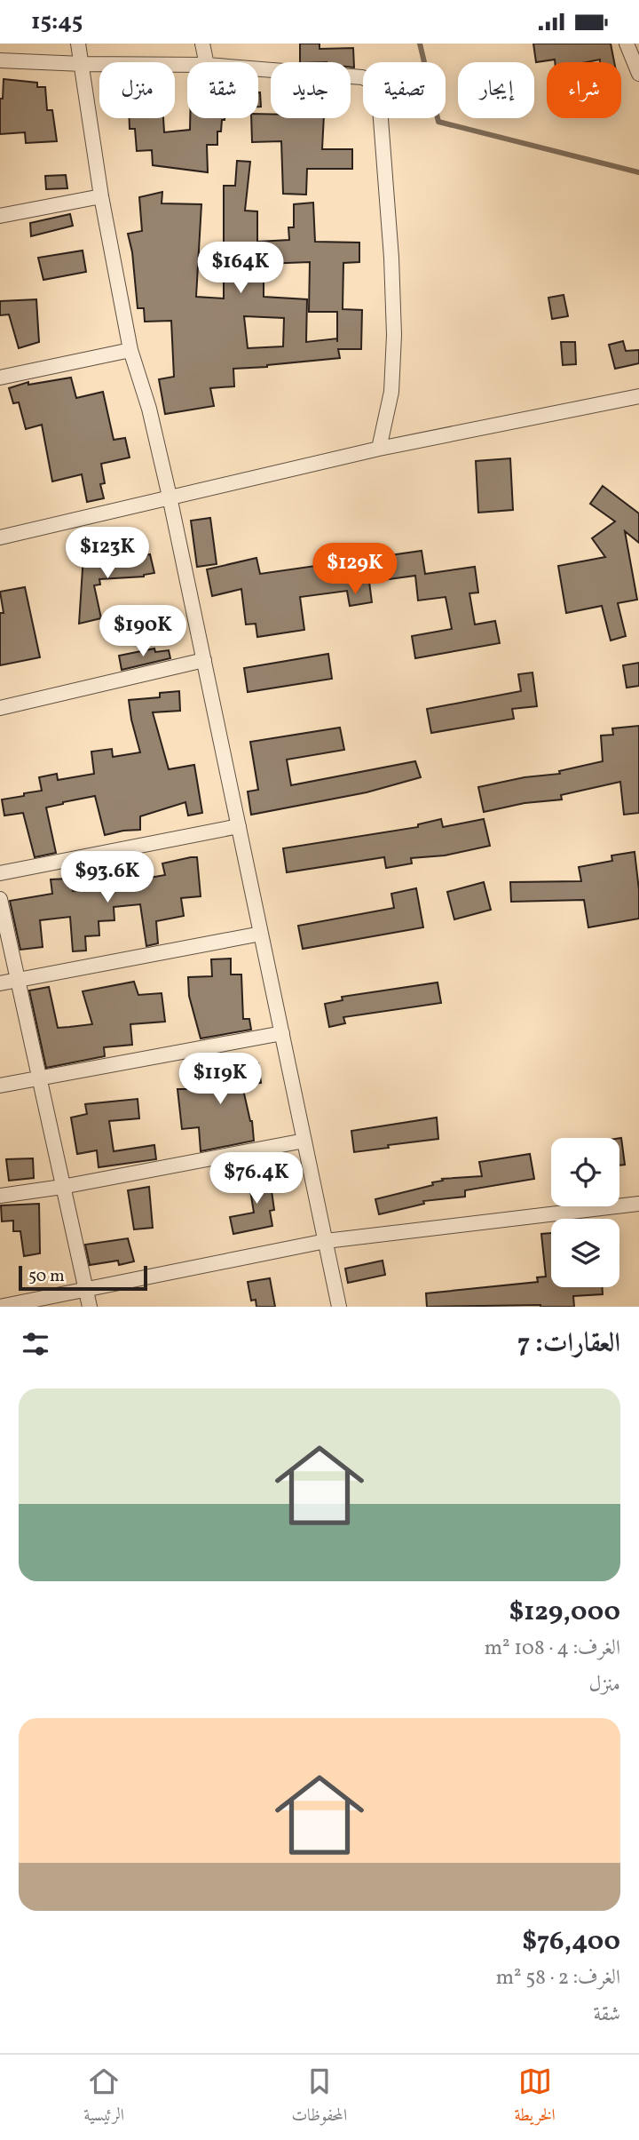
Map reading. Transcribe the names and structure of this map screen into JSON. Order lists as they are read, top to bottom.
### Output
{
  "scale_bar": "50 m",
  "page": {
    "status": "15:45",
    "chip": [
      "شراء",
      "إيجار",
      "تصفية",
      "جديد",
      "شقة",
      "منزل"
    ],
    "price": [
      "$164K",
      "$123K",
      "$129K",
      "$190K",
      "$93.6K",
      "$119K",
      "$76.4K"
    ],
    "scale": "50 m",
    "heading": "العقارات: 7",
    "list": [
      {
        "name": "$129,000",
        "note": "الغرف: 4 · 108 m² · منزل"
      },
      {
        "name": "$76,400",
        "note": "الغرف: 2 · 58 m² · شقة"
      }
    ],
    "tabs": ["الخريطة", "المحفوظات", "الرئيسية"]
  }
}
